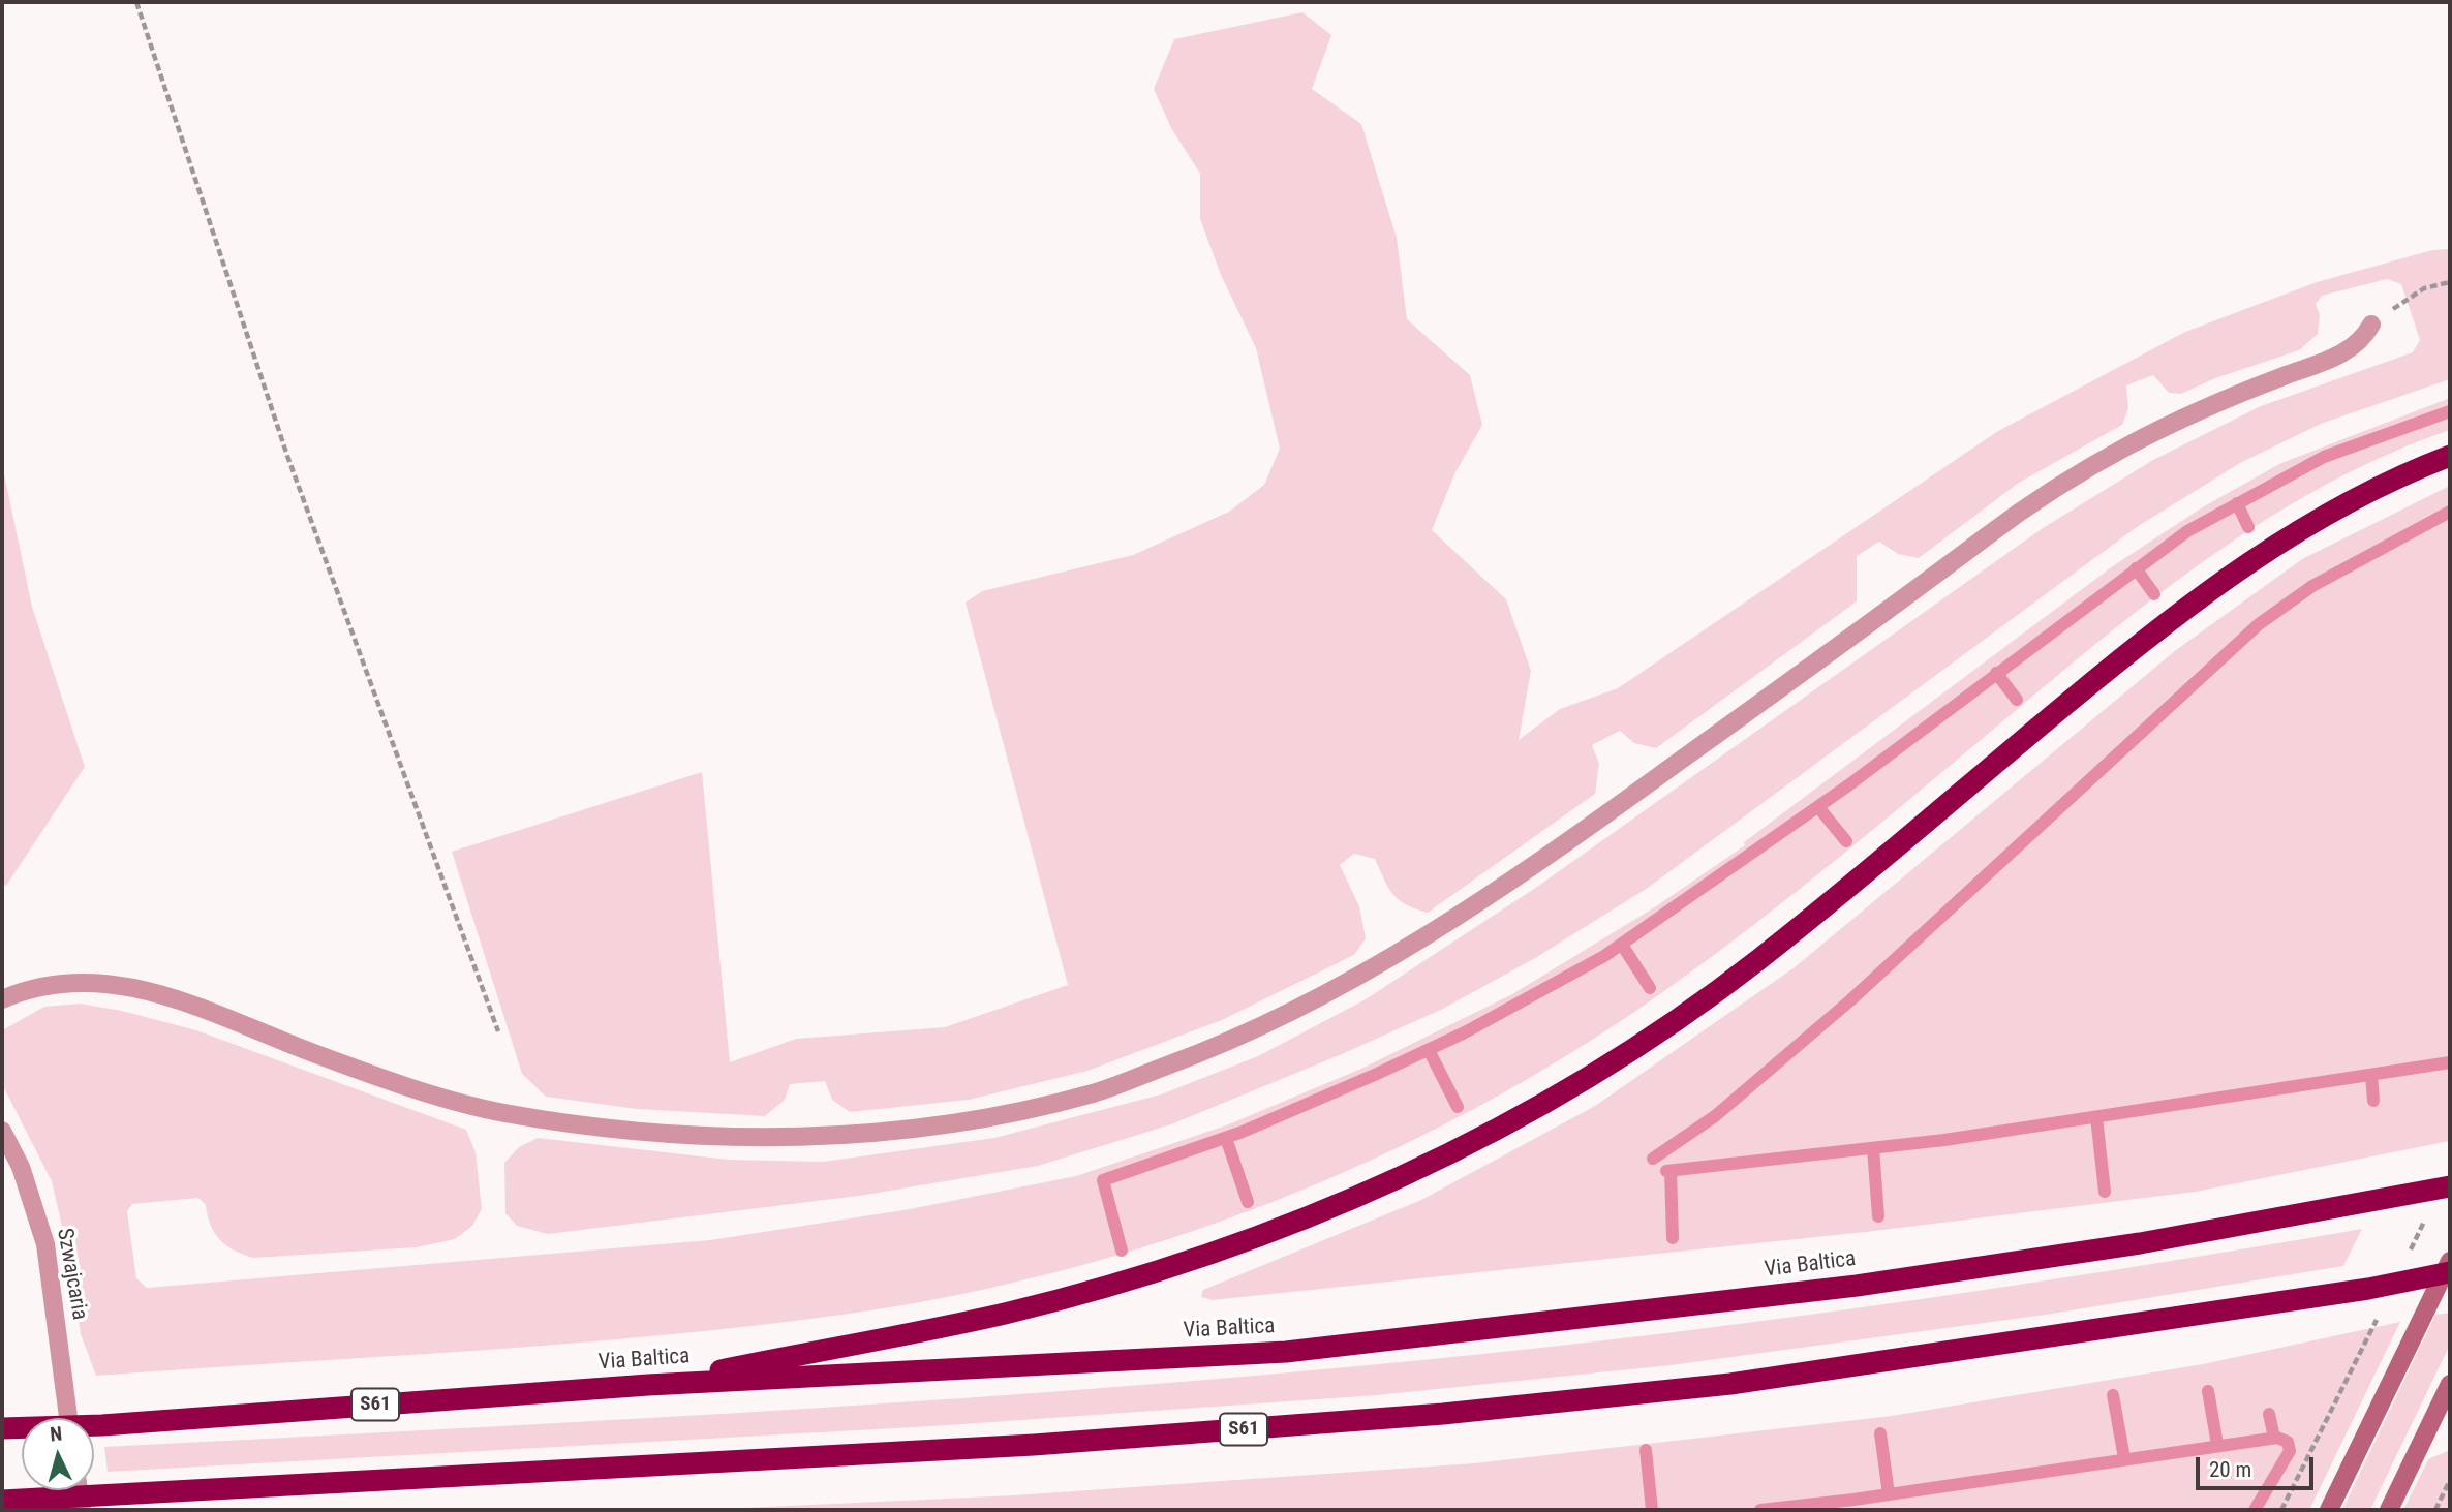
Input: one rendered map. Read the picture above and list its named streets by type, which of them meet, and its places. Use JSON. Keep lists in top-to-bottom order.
{
  "streets": {
    "highway": ["Via Baltica", "S61"],
    "street": ["Szwajcaria"]
  },
  "scale_bar": "20 m",
  "north": "top"
}
